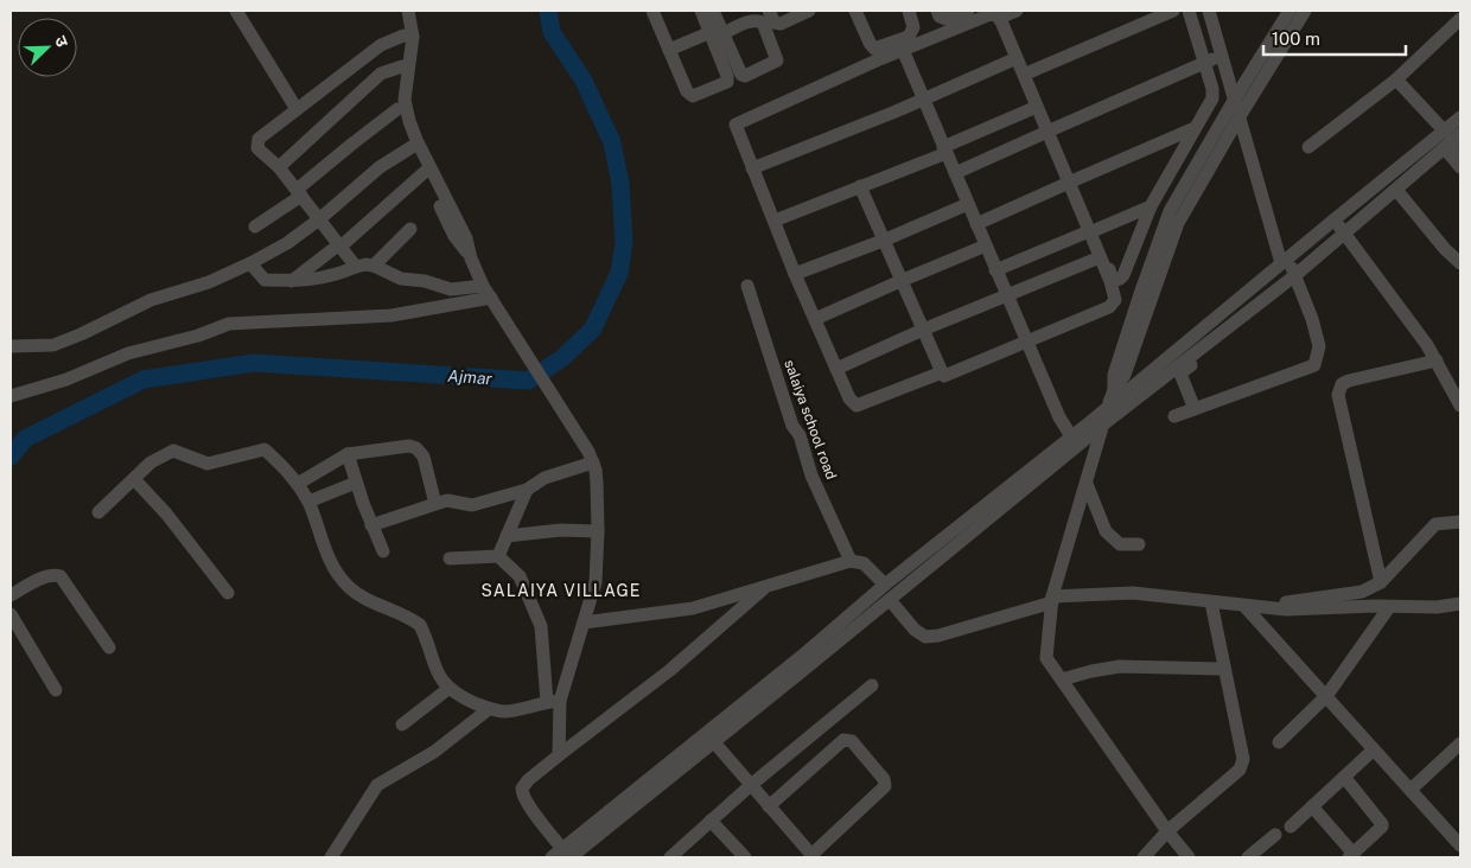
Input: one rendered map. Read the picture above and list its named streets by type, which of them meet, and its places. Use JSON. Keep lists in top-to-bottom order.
{
  "streets": {
    "street": ["salaiya school road"]
  },
  "districts": ["SALAIYA VILLAGE"],
  "water": ["Ajmar"],
  "scale_bar": "100 m",
  "north": "top right"
}
